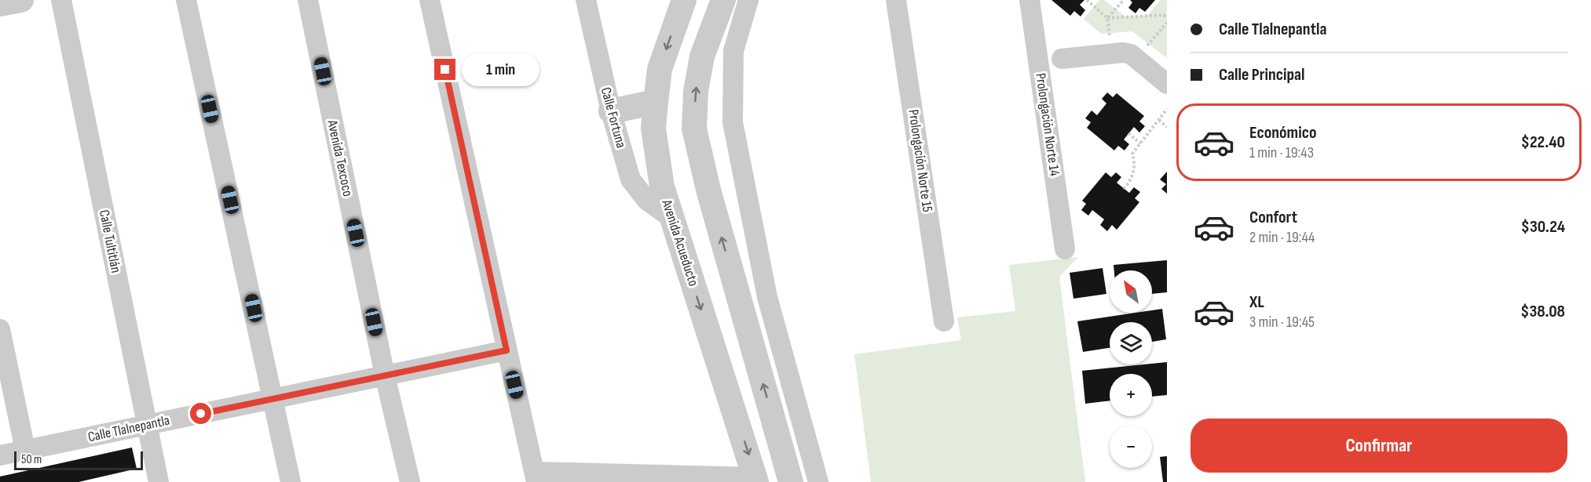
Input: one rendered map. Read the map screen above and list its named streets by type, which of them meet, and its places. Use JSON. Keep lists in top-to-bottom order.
{
  "streets": {
    "street": [
      "Calle Fortuna",
      "Prolongación Norte 14",
      "Avenida Texcoco",
      "Prolongación Norte 15",
      "Calle Tultitlán",
      "Avenida Acueducto",
      "Calle Tlalnepantla"
    ]
  },
  "crossings": [
    ["Calle Fortuna", "Avenida Acueducto"],
    ["Avenida Texcoco", "Calle Tlalnepantla"],
    ["Calle Tultitlán", "Calle Tlalnepantla"]
  ],
  "scale_bar": "50 m",
  "north": "top left",
  "page": {
    "banner": ["Calle Tlalnepantla", "Calle Principal"],
    "bubble": "1 min",
    "list": [
      {
        "name": "Económico",
        "note": "1 min · 19:43",
        "value": "$22.40"
      },
      {
        "name": "Confort",
        "note": "2 min · 19:44",
        "value": "$30.24"
      },
      {
        "name": "XL",
        "note": "3 min · 19:45",
        "value": "$38.08"
      }
    ],
    "map_buttons": ["+", "−"],
    "buttons": "Confirmar",
    "scale": "50 m"
  }
}
